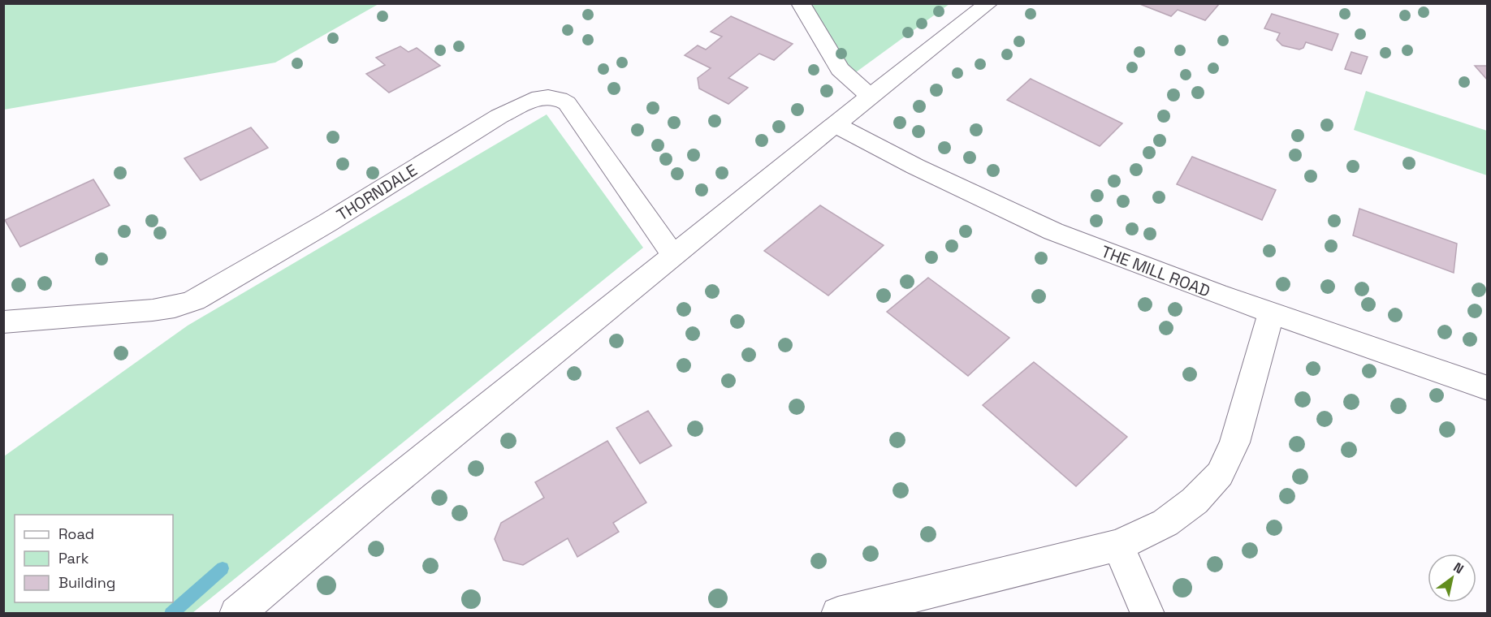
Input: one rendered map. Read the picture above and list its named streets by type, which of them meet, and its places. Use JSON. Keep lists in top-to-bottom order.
{
  "streets": {
    "street": ["THORNDALE", "THE MILL ROAD"]
  },
  "legend": ["Road", "Park", "Building"],
  "north": "top right"
}
